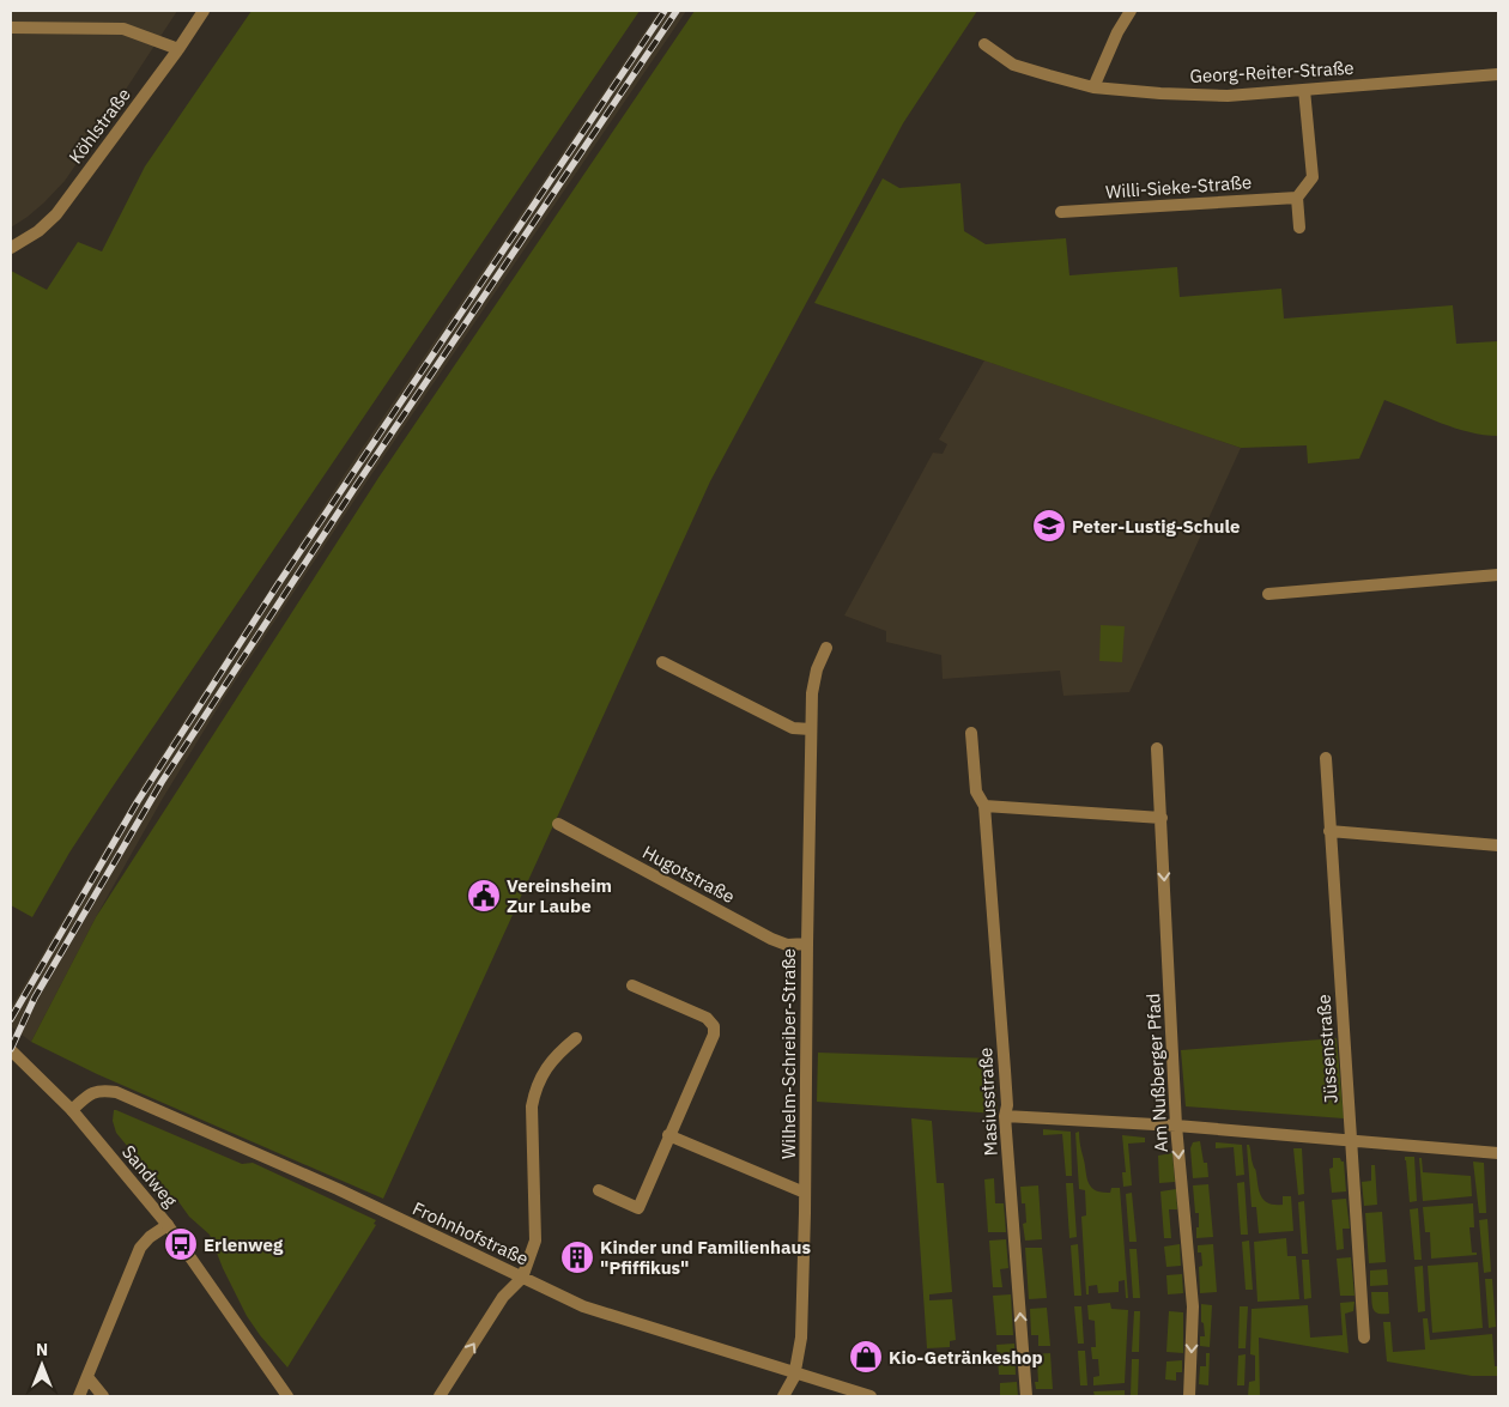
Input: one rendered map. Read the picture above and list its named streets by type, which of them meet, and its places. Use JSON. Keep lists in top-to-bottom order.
{
  "streets": {
    "street": [
      "Georg-Reiter-Straße",
      "Köhlstraße",
      "Willi-Sieke-Straße",
      "Hugotstraße",
      "Jüssenstraße",
      "Wilhelm-Schreiber-Straße",
      "Am Nußberger Pfad",
      "Masiusstraße",
      "Sandweg",
      "Frohnhofstraße"
    ]
  },
  "crossings": [
    ["Hugotstraße", "Wilhelm-Schreiber-Straße"],
    ["Wilhelm-Schreiber-Straße", "Frohnhofstraße"],
    ["Sandweg", "Frohnhofstraße"]
  ],
  "one_way": ["Am Nußberger Pfad", "Masiusstraße"],
  "places": {
    "school or university": ["Peter-Lustig-Schule"],
    "public building": ["Vereinsheim Zur Laube"],
    "bus stop": ["Erlenweg"],
    "building": ["Kinder und Familienhaus \"Pfiffikus\""],
    "shop": ["Kio-Getränkeshop"]
  },
  "north": "top"
}
